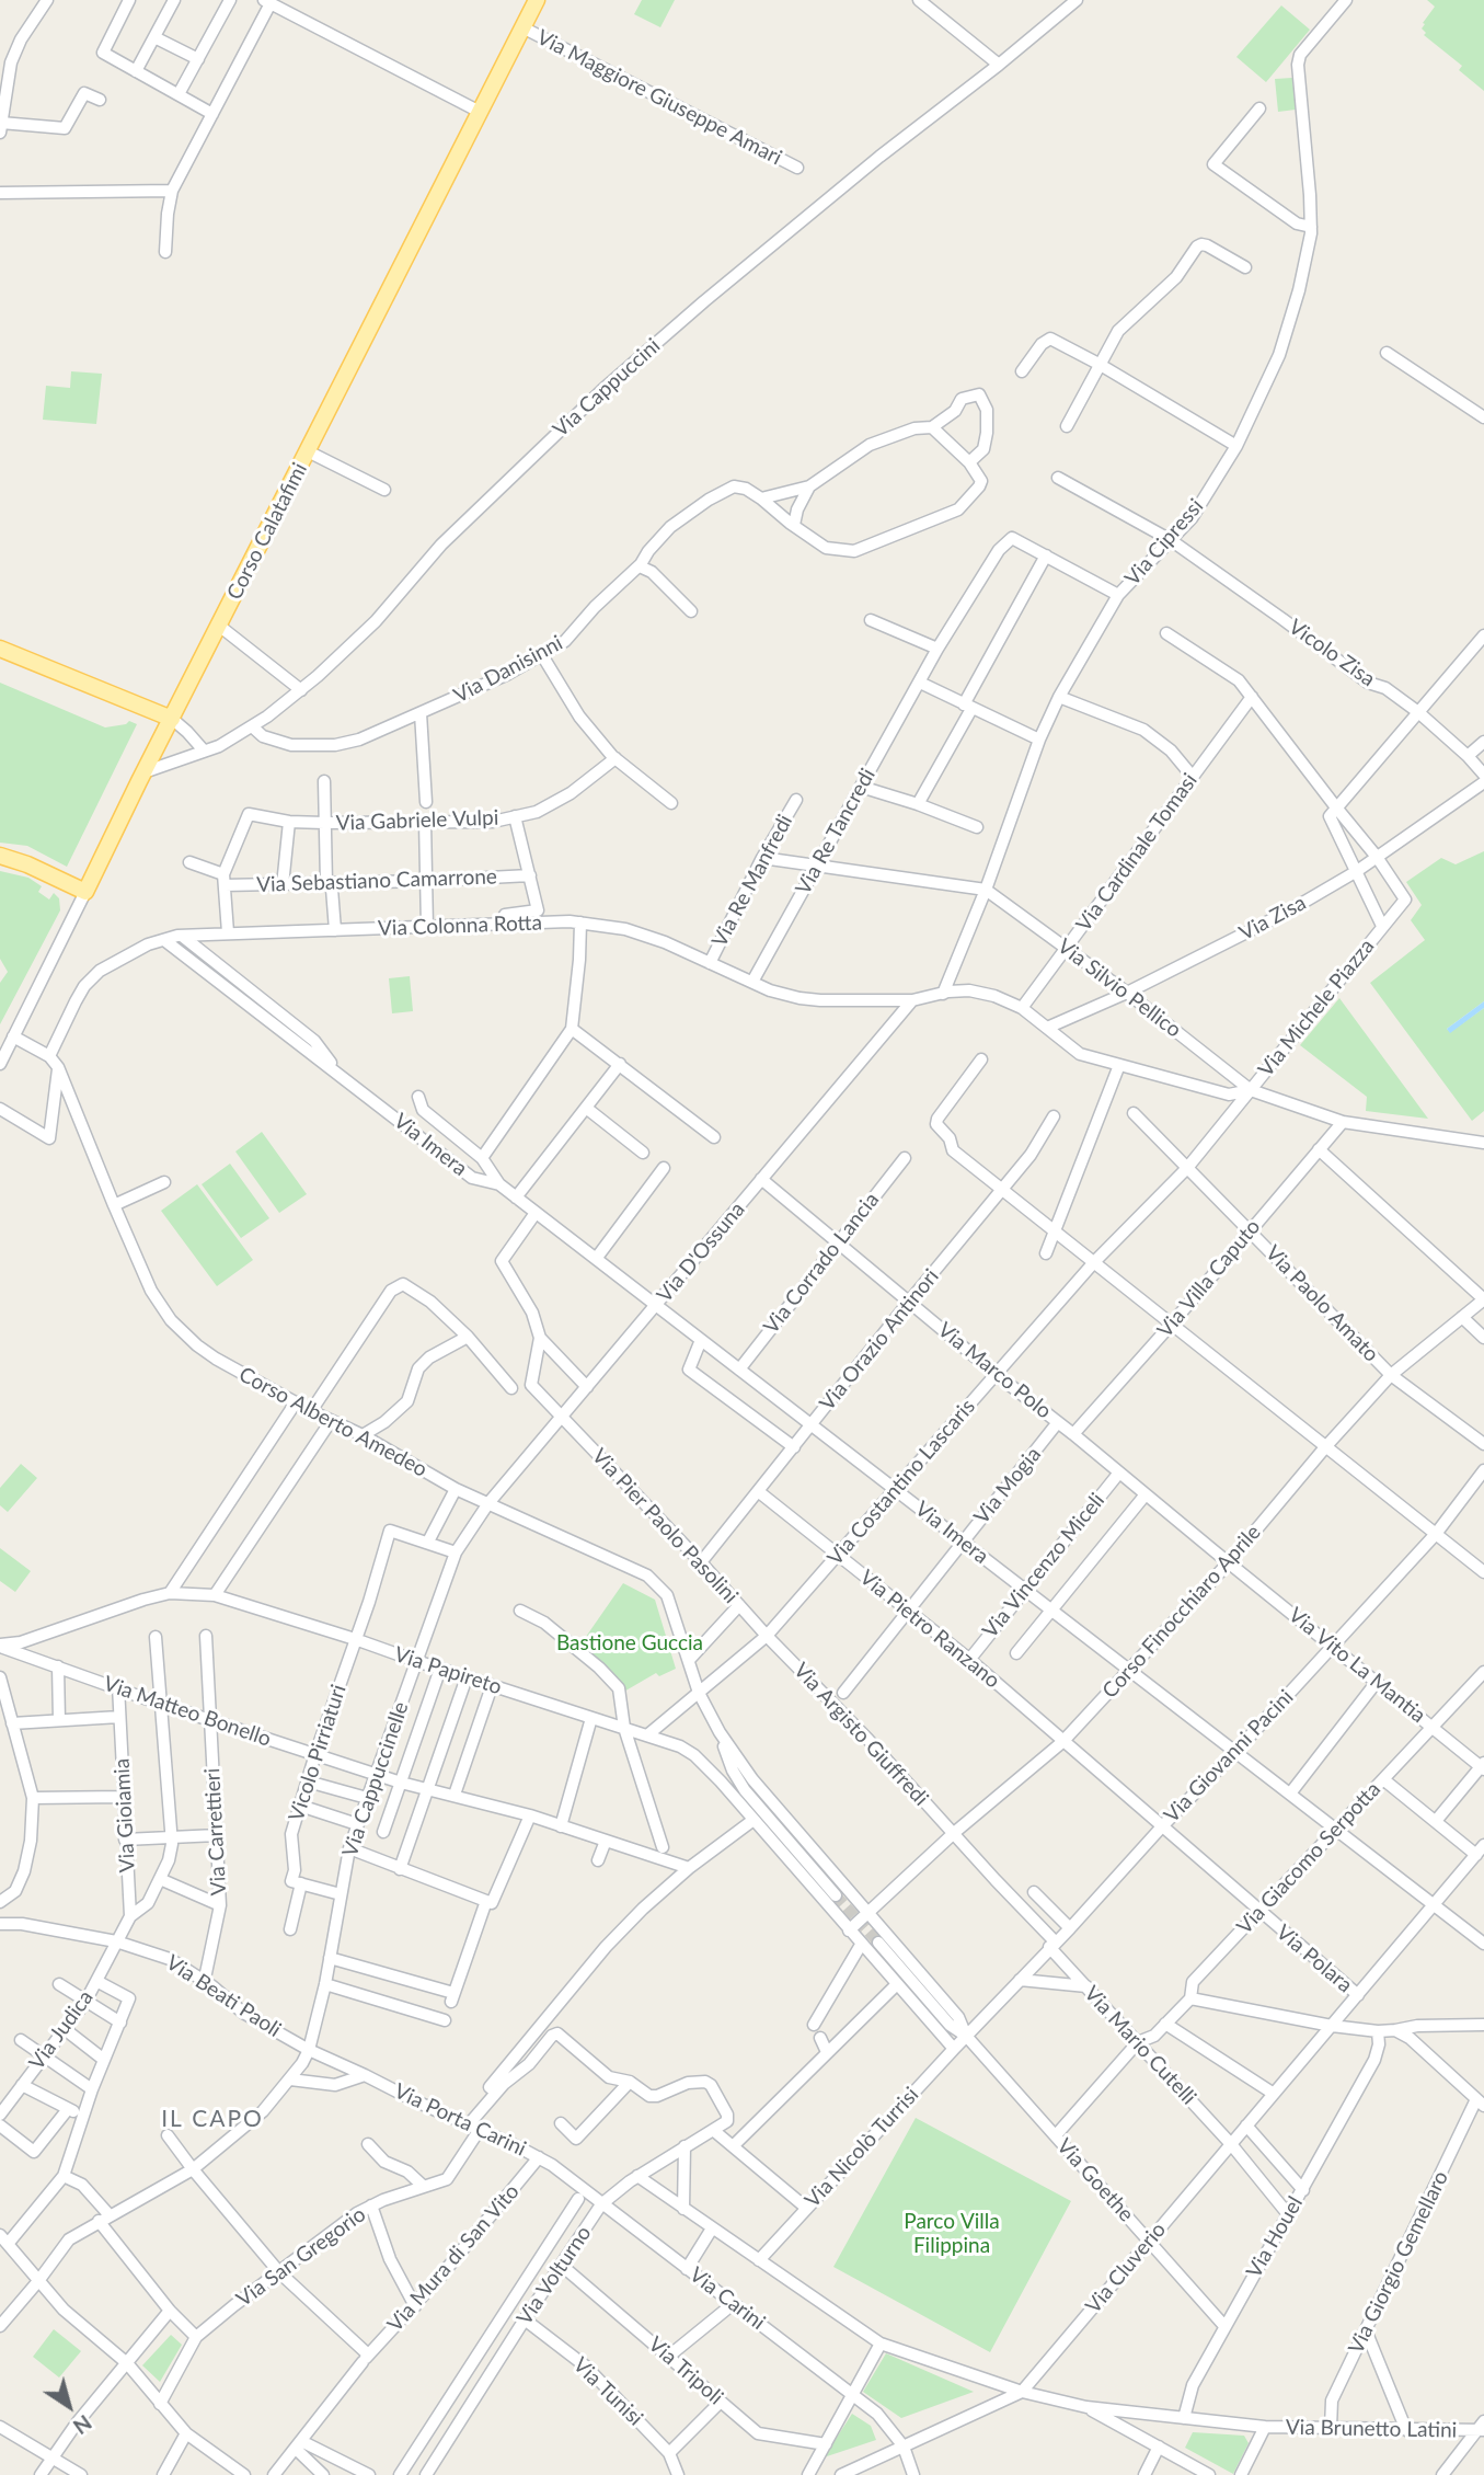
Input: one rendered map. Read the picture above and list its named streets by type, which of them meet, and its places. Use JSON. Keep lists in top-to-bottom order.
{
  "streets": {
    "main road": ["Corso Calatafimi"],
    "street": [
      "Via Maggiore Giuseppe Amari",
      "Via Cappuccini",
      "Via Cipressi",
      "Vicolo Zisa",
      "Via Danisinni",
      "Via Gabriele Vulpi",
      "Via Re Tancredi",
      "Via Cardinale Tomasi",
      "Via Sebastiano Camarrone",
      "Via Re Manfredi",
      "Via Zisa",
      "Via Colonna Rotta",
      "Via Silvio Pellico",
      "Via Michele Piazza",
      "Via Imera",
      "Via D'Ossuna",
      "Via Corrado Lancia",
      "Via Villa Caputo",
      "Via Paolo Amato",
      "Via Orazio Antinori",
      "Via Marco Polo",
      "Corso Alberto Amedeo",
      "Via Costantino Lascaris",
      "Via Mogia",
      "Via Pier Paolo Pasolini",
      "Via Vincenzo Miceli",
      "Corso Finocchiaro Aprile",
      "Via Pietro Ranzano",
      "Via Vito La Mantia",
      "Via Papireto",
      "Via Matteo Bonello",
      "Via Argisto Giuffredi",
      "Vicolo Pirriaturi",
      "Via Giovanni Pacini",
      "Via Cappuccinelle",
      "Via Gioiamia",
      "Via Carrettieri",
      "Via Giacomo Serpotta",
      "Via Polara",
      "Via Beati Paoli",
      "Via Judica",
      "Via Mario Cutelli",
      "Via Porta Carini",
      "Via Nicolò Turrisi",
      "Via Goethe",
      "Via Houel",
      "Via San Gregorio",
      "Via Mura di San Vito",
      "Via Giorgio Gemellaro",
      "Via Cluverio",
      "Via Volturno",
      "Via Carini",
      "Via Tripoli",
      "Via Tunisi",
      "Via Brunetto Latini"
    ]
  },
  "crossings": [
    ["Via Maggiore Giuseppe Amari", "Corso Calatafimi"],
    ["Via Cappuccini", "Corso Calatafimi"],
    ["Via Cappuccini", "Via Danisinni"],
    ["Corso Calatafimi", "Corso Alberto Amedeo"],
    ["Via Cipressi", "Vicolo Zisa"],
    ["Via Cipressi", "Via Colonna Rotta"],
    ["Via Cipressi", "Via Silvio Pellico"],
    ["Via Gabriele Vulpi", "Via Sebastiano Camarrone"],
    ["Via Re Tancredi", "Via Colonna Rotta"],
    ["Via Cardinale Tomasi", "Via Colonna Rotta"],
    ["Via Cardinale Tomasi", "Via Silvio Pellico"],
    ["Via Re Manfredi", "Via Colonna Rotta"],
    ["Via Zisa", "Via Colonna Rotta"],
    ["Via Zisa", "Via Silvio Pellico"],
    ["Via Zisa", "Via Michele Piazza"],
    ["Via Colonna Rotta", "Via Silvio Pellico"],
    ["Via Colonna Rotta", "Via Michele Piazza"],
    ["Via Colonna Rotta", "Via Imera"],
    ["Via Colonna Rotta", "Via D'Ossuna"],
    ["Via Colonna Rotta", "Corso Alberto Amedeo"],
    ["Via Silvio Pellico", "Via Michele Piazza"],
    ["Via Michele Piazza", "Via Paolo Amato"],
    ["Via Michele Piazza", "Via Costantino Lascaris"],
    ["Via Imera", "Via D'Ossuna"],
    ["Via Imera", "Via Corrado Lancia"],
    ["Via Imera", "Via Orazio Antinori"],
    ["Via Imera", "Via Costantino Lascaris"],
    ["Via Imera", "Via Mogia"],
    ["Via Imera", "Via Vincenzo Miceli"],
    ["Via Imera", "Corso Finocchiaro Aprile"],
    ["Via Imera", "Via Giovanni Pacini"],
    ["Via Imera", "Via Giacomo Serpotta"],
    ["Via Imera", "Via Cluverio"],
    ["Via D'Ossuna", "Via Marco Polo"],
    ["Via D'Ossuna", "Corso Alberto Amedeo"],
    ["Via D'Ossuna", "Via Pier Paolo Pasolini"],
    ["Via D'Ossuna", "Via Cappuccinelle"],
    ["Via Corrado Lancia", "Via Marco Polo"],
    ["Via Villa Caputo", "Via Paolo Amato"],
    ["Via Villa Caputo", "Via Marco Polo"],
    ["Via Paolo Amato", "Via Costantino Lascaris"],
    ["Via Paolo Amato", "Corso Finocchiaro Aprile"],
    ["Via Orazio Antinori", "Via Marco Polo"],
    ["Via Orazio Antinori", "Via Pier Paolo Pasolini"],
    ["Via Orazio Antinori", "Via Pietro Ranzano"],
    ["Via Marco Polo", "Via Costantino Lascaris"],
    ["Via Marco Polo", "Via Mogia"],
    ["Via Marco Polo", "Via Vincenzo Miceli"],
    ["Via Marco Polo", "Corso Finocchiaro Aprile"],
    ["Via Marco Polo", "Via Vito La Mantia"],
    ["Corso Alberto Amedeo", "Via Costantino Lascaris"],
    ["Corso Alberto Amedeo", "Corso Finocchiaro Aprile"],
    ["Corso Alberto Amedeo", "Via Giovanni Pacini"],
    ["Corso Alberto Amedeo", "Via Cappuccinelle"],
    ["Corso Alberto Amedeo", "Via Nicolò Turrisi"],
    ["Corso Alberto Amedeo", "Via Goethe"],
    ["Via Costantino Lascaris", "Via Pier Paolo Pasolini"],
    ["Via Costantino Lascaris", "Via Pietro Ranzano"],
    ["Via Costantino Lascaris", "Via Papireto"],
    ["Via Costantino Lascaris", "Via Argisto Giuffredi"],
    ["Via Mogia", "Via Pietro Ranzano"],
    ["Via Pier Paolo Pasolini", "Via Argisto Giuffredi"],
    ["Via Vincenzo Miceli", "Via Pietro Ranzano"],
    ["Corso Finocchiaro Aprile", "Via Pietro Ranzano"],
    ["Corso Finocchiaro Aprile", "Via Vito La Mantia"],
    ["Corso Finocchiaro Aprile", "Via Argisto Giuffredi"],
    ["Corso Finocchiaro Aprile", "Via Polara"],
    ["Via Pietro Ranzano", "Via Polara"],
    ["Via Vito La Mantia", "Via Giovanni Pacini"],
    ["Via Vito La Mantia", "Via Giacomo Serpotta"],
    ["Via Papireto", "Via Matteo Bonello"],
    ["Via Papireto", "Vicolo Pirriaturi"],
    ["Via Papireto", "Via Cappuccinelle"],
    ["Via Matteo Bonello", "Vicolo Pirriaturi"],
    ["Via Matteo Bonello", "Via Cappuccinelle"],
    ["Via Matteo Bonello", "Via Gioiamia"],
    ["Via Matteo Bonello", "Via Carrettieri"],
    ["Via Argisto Giuffredi", "Via Giovanni Pacini"],
    ["Via Argisto Giuffredi", "Via Mario Cutelli"],
    ["Via Giovanni Pacini", "Via Polara"],
    ["Via Giovanni Pacini", "Via Mario Cutelli"],
    ["Via Giovanni Pacini", "Via Nicolò Turrisi"],
    ["Via Giovanni Pacini", "Via Goethe"],
    ["Via Cappuccinelle", "Via Beati Paoli"],
    ["Via Cappuccinelle", "Via Porta Carini"],
    ["Via Carrettieri", "Via Beati Paoli"],
    ["Via Giacomo Serpotta", "Via Polara"],
    ["Via Giacomo Serpotta", "Via Mario Cutelli"],
    ["Via Giacomo Serpotta", "Via Goethe"],
    ["Via Polara", "Via Cluverio"],
    ["Via Beati Paoli", "Via Judica"],
    ["Via Beati Paoli", "Via Porta Carini"],
    ["Via Mario Cutelli", "Via Houel"],
    ["Via Mario Cutelli", "Via Cluverio"],
    ["Via Porta Carini", "Via San Gregorio"],
    ["Via Porta Carini", "Via Mura di San Vito"],
    ["Via Porta Carini", "Via Volturno"],
    ["Via Porta Carini", "Via Carini"],
    ["Via Nicolò Turrisi", "Via Goethe"],
    ["Via Goethe", "Via Houel"],
    ["Via Goethe", "Via Cluverio"],
    ["Via Houel", "Via Brunetto Latini"],
    ["Via Giorgio Gemellaro", "Via Brunetto Latini"],
    ["Via Volturno", "Via Carini"],
    ["Via Volturno", "Via Tripoli"],
    ["Via Volturno", "Via Tunisi"]
  ],
  "districts": ["IL CAPO"],
  "parks": ["Bastione Guccia", "Parco Villa Filippina"],
  "north": "bottom right"
}
